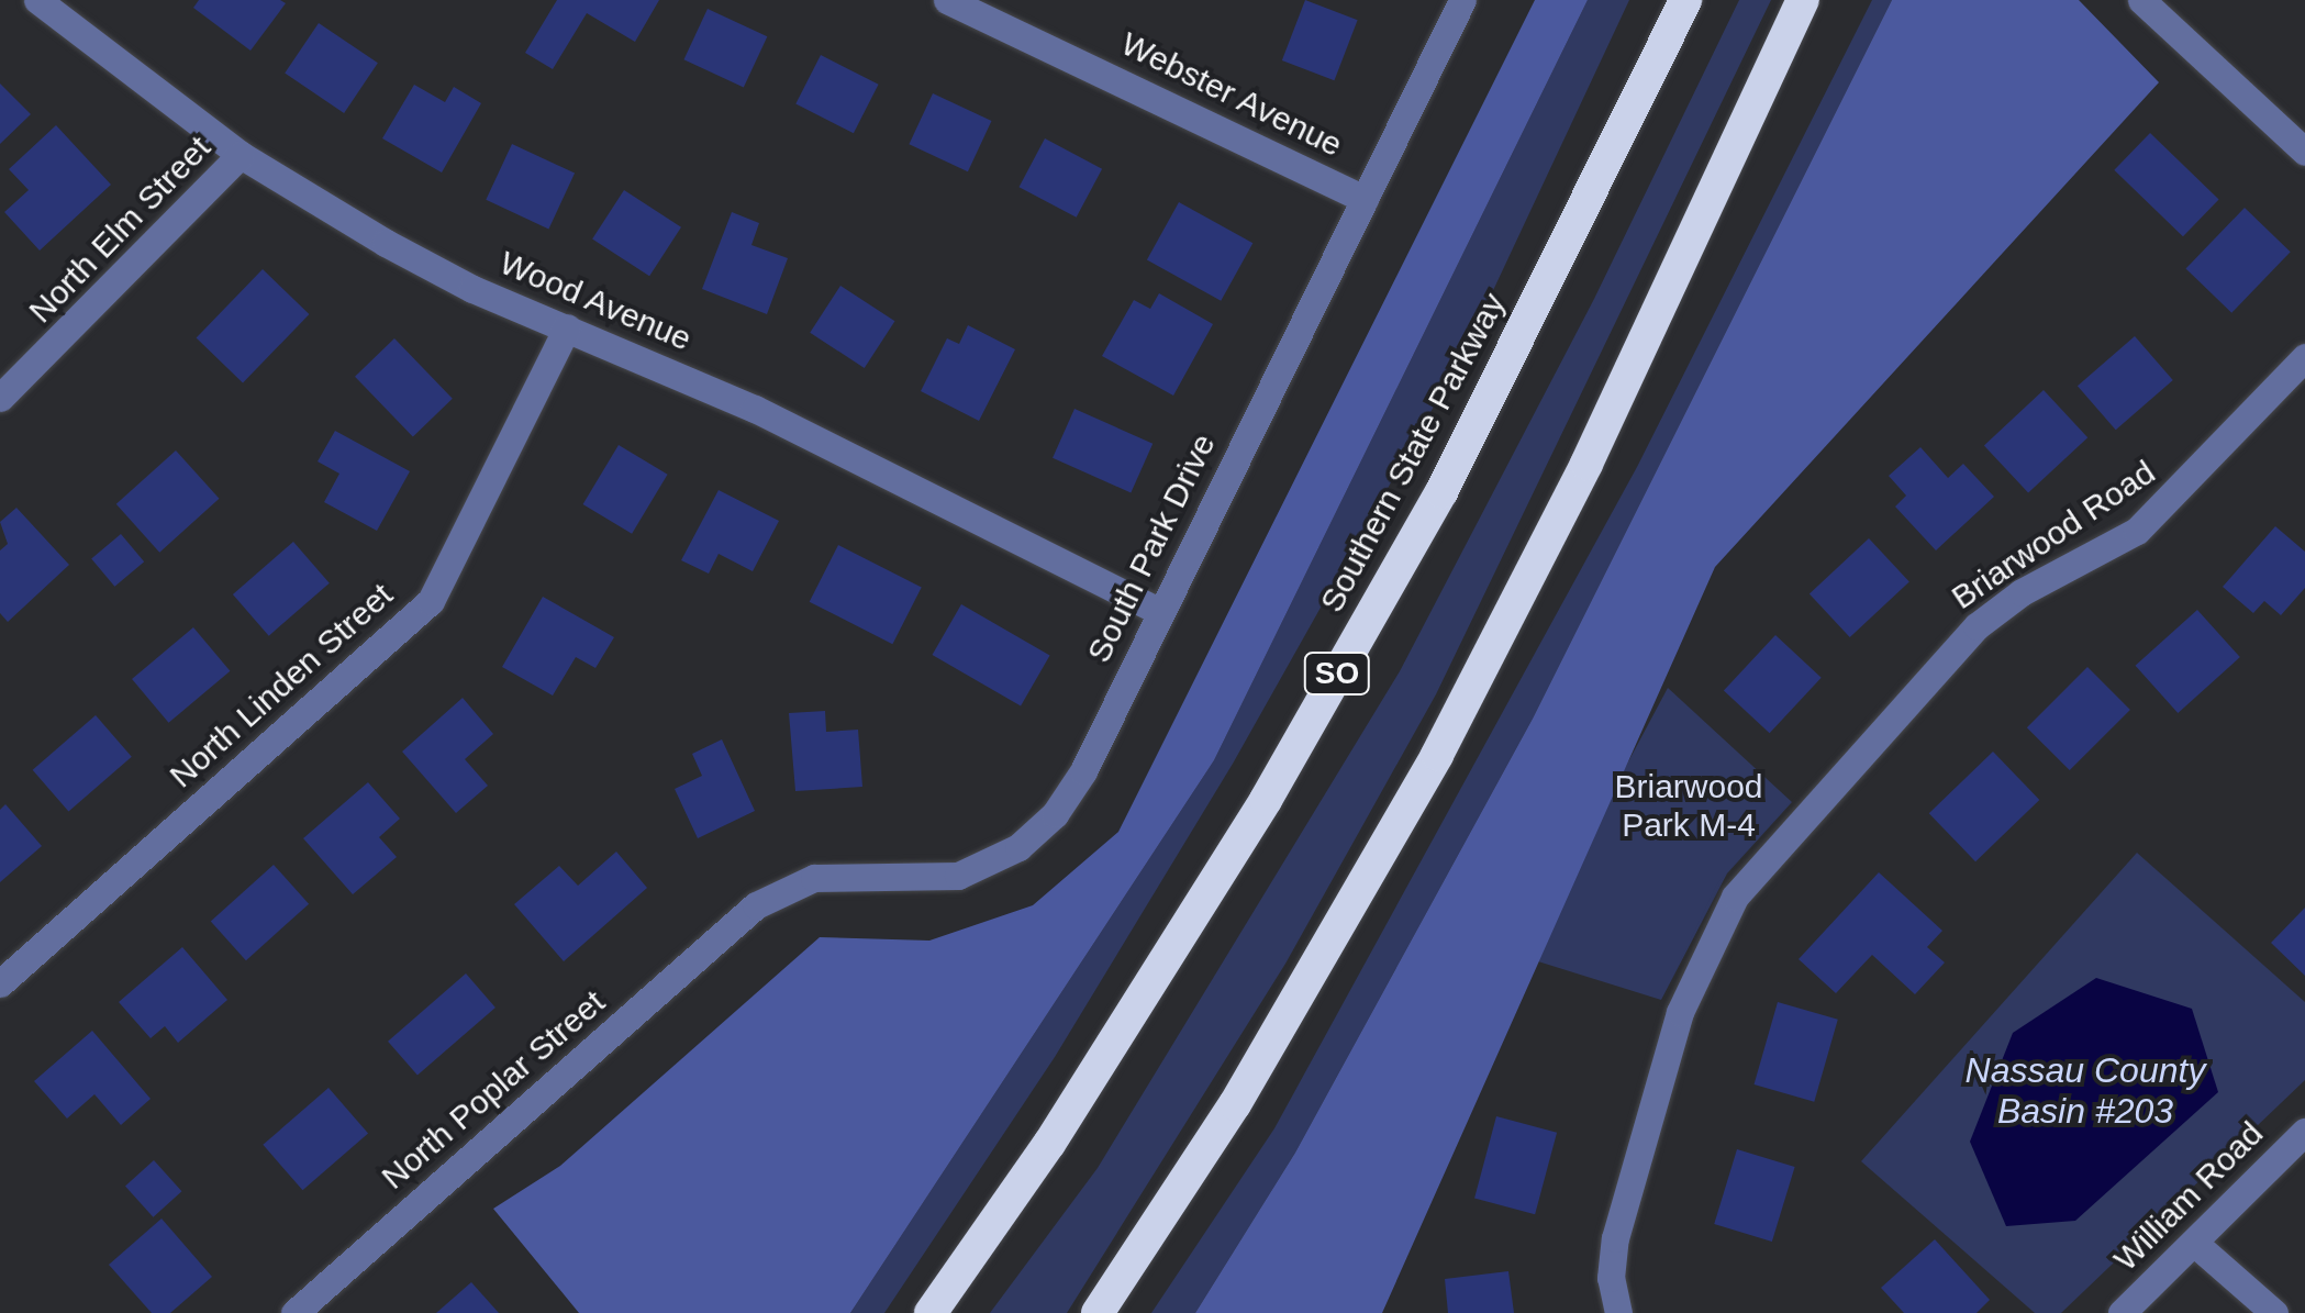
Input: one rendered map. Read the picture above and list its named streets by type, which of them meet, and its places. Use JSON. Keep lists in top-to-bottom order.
{
  "streets": {
    "highway": ["Southern State Parkway", "SO"],
    "street": [
      "Webster Avenue",
      "North Elm Street",
      "Wood Avenue",
      "Briarwood Road",
      "South Park Drive",
      "North Linden Street",
      "North Poplar Street",
      "William Road"
    ]
  },
  "crossings": [
    ["Webster Avenue", "South Park Drive"],
    ["North Elm Street", "Wood Avenue"],
    ["Wood Avenue", "South Park Drive"],
    ["Wood Avenue", "North Linden Street"],
    ["South Park Drive", "North Poplar Street"]
  ],
  "water": ["Nassau County Basin #203"],
  "parks": ["Briarwood Park M-4"]
}
